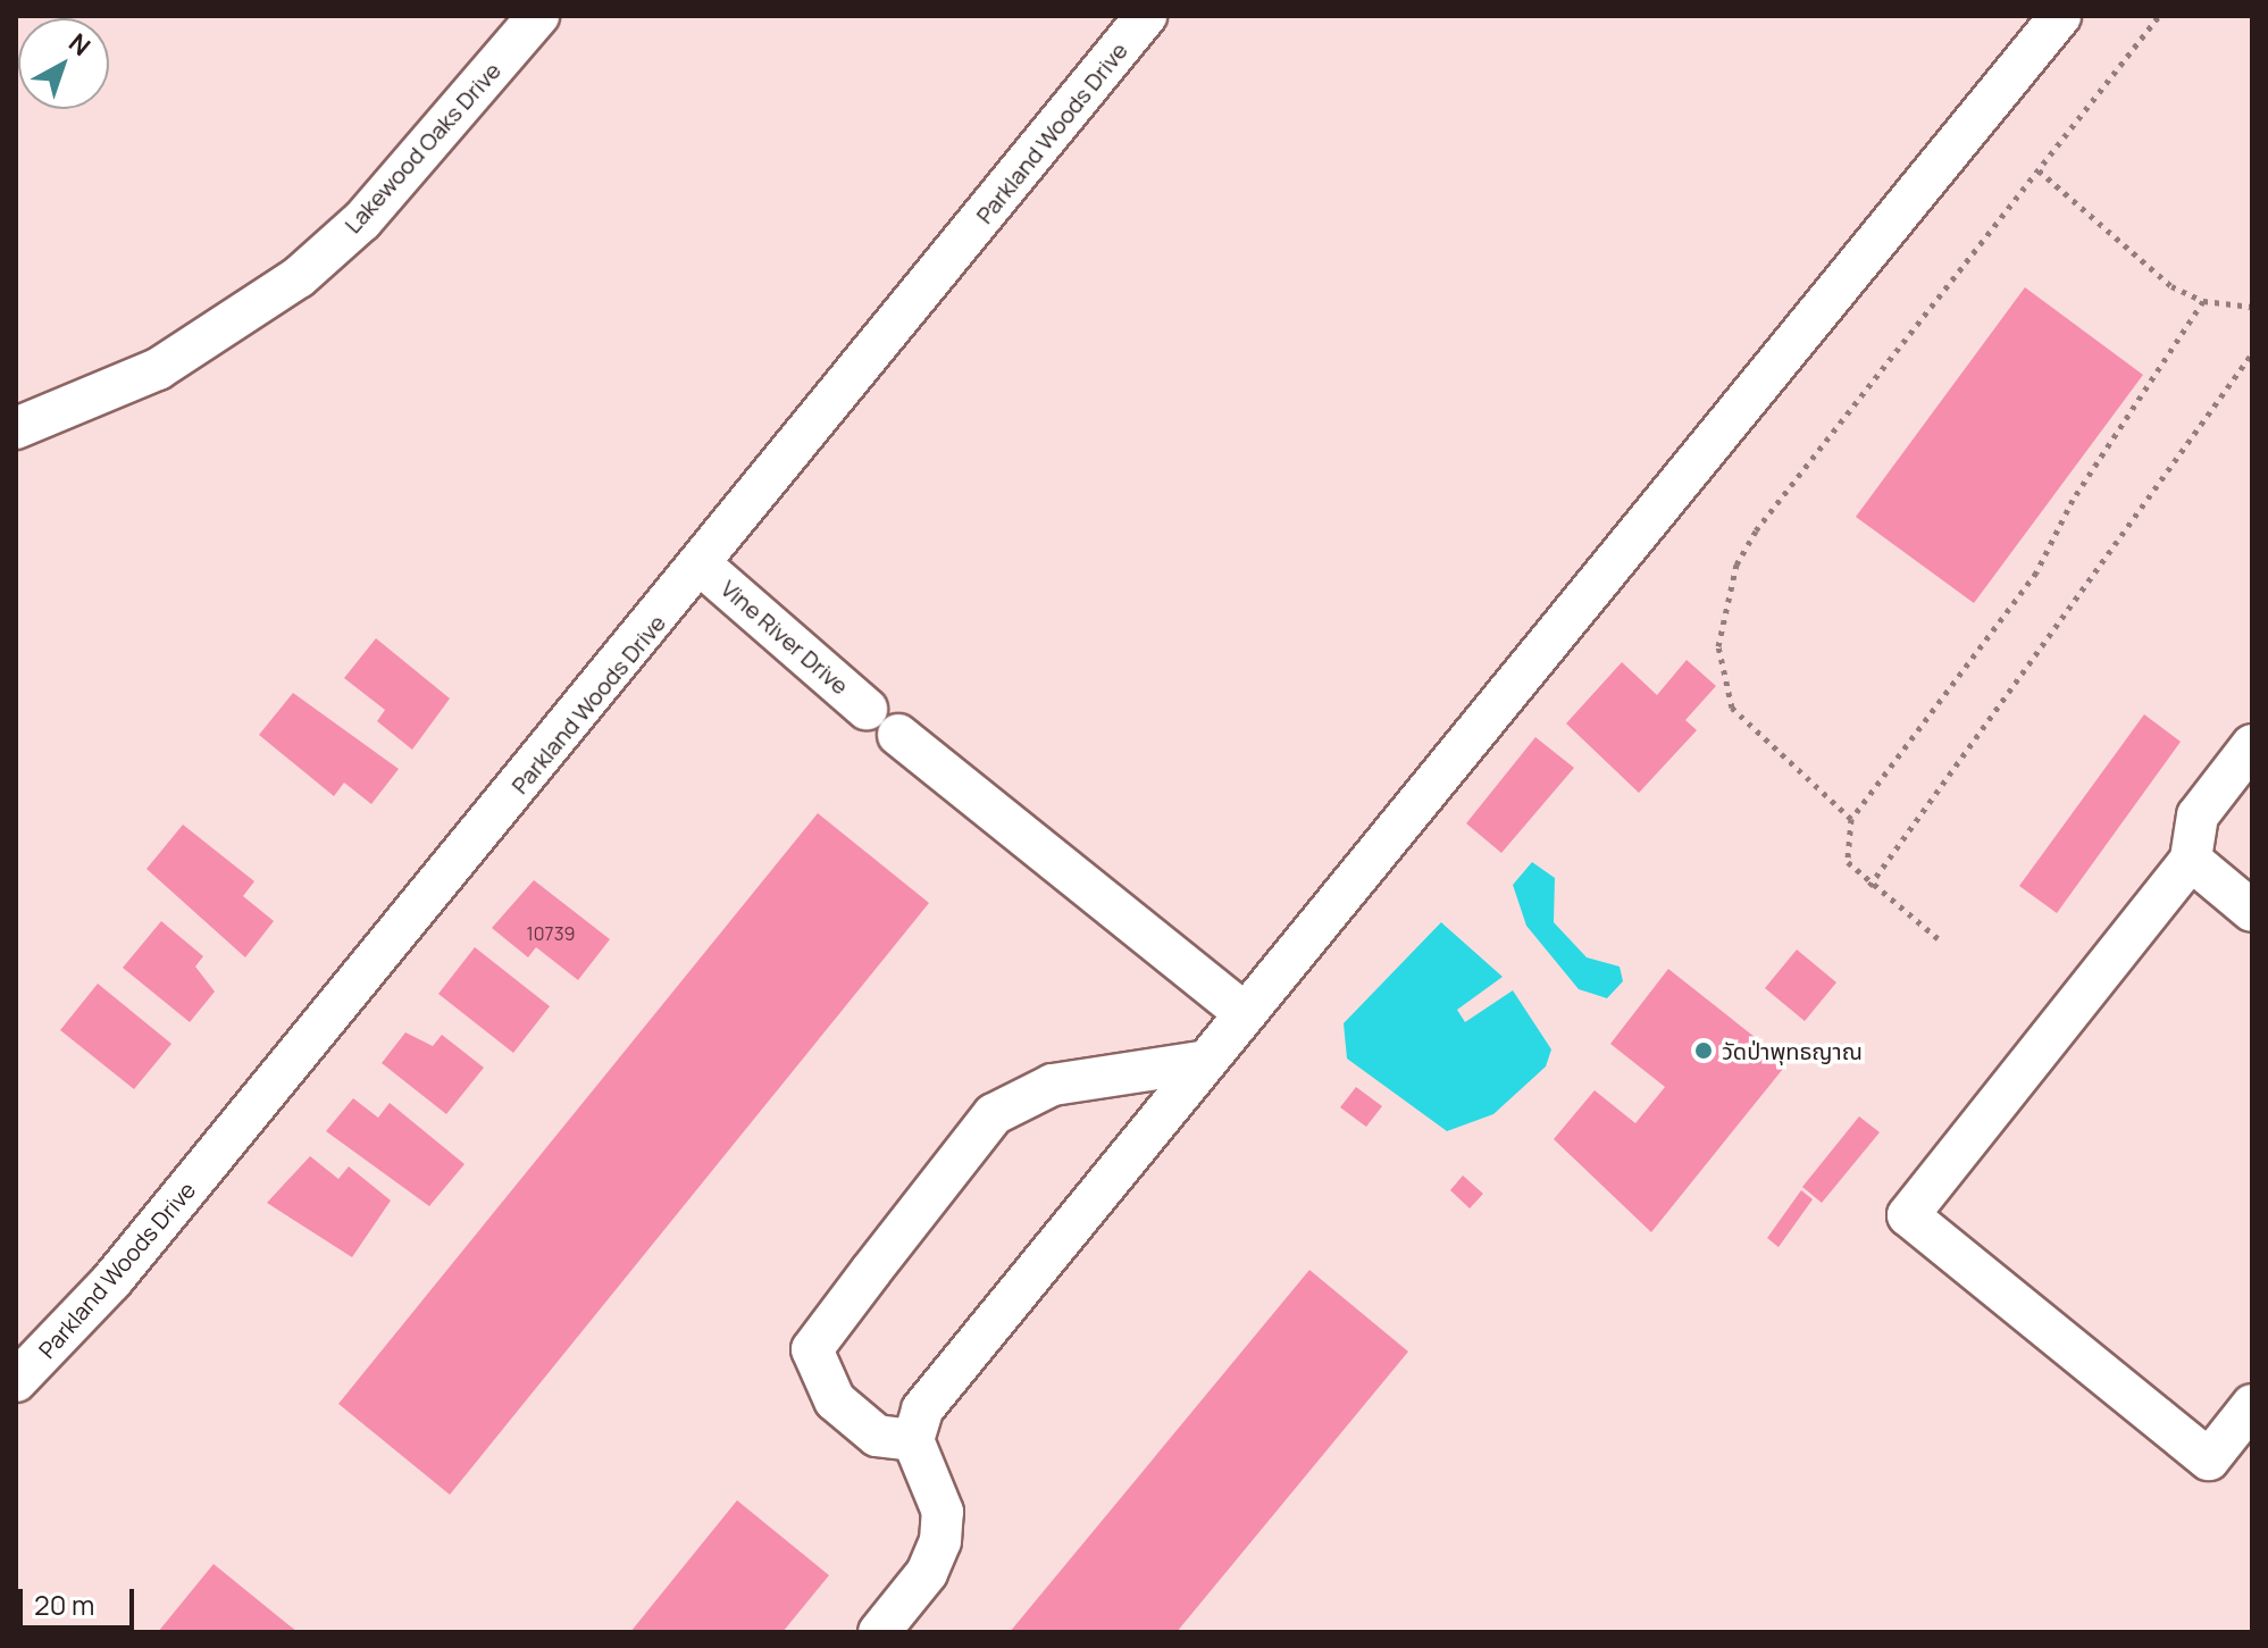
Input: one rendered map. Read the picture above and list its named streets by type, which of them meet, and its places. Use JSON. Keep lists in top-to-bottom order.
{
  "streets": {
    "street": ["Parkland Woods Drive", "Lakewood Oaks Drive", "Vine River Drive"]
  },
  "crossings": [
    ["Parkland Woods Drive", "Vine River Drive"]
  ],
  "places": ["วัดป่าพุทธญาณ"],
  "house_numbers": ["10739"],
  "scale_bar": "20 m",
  "north": "top right"
}
